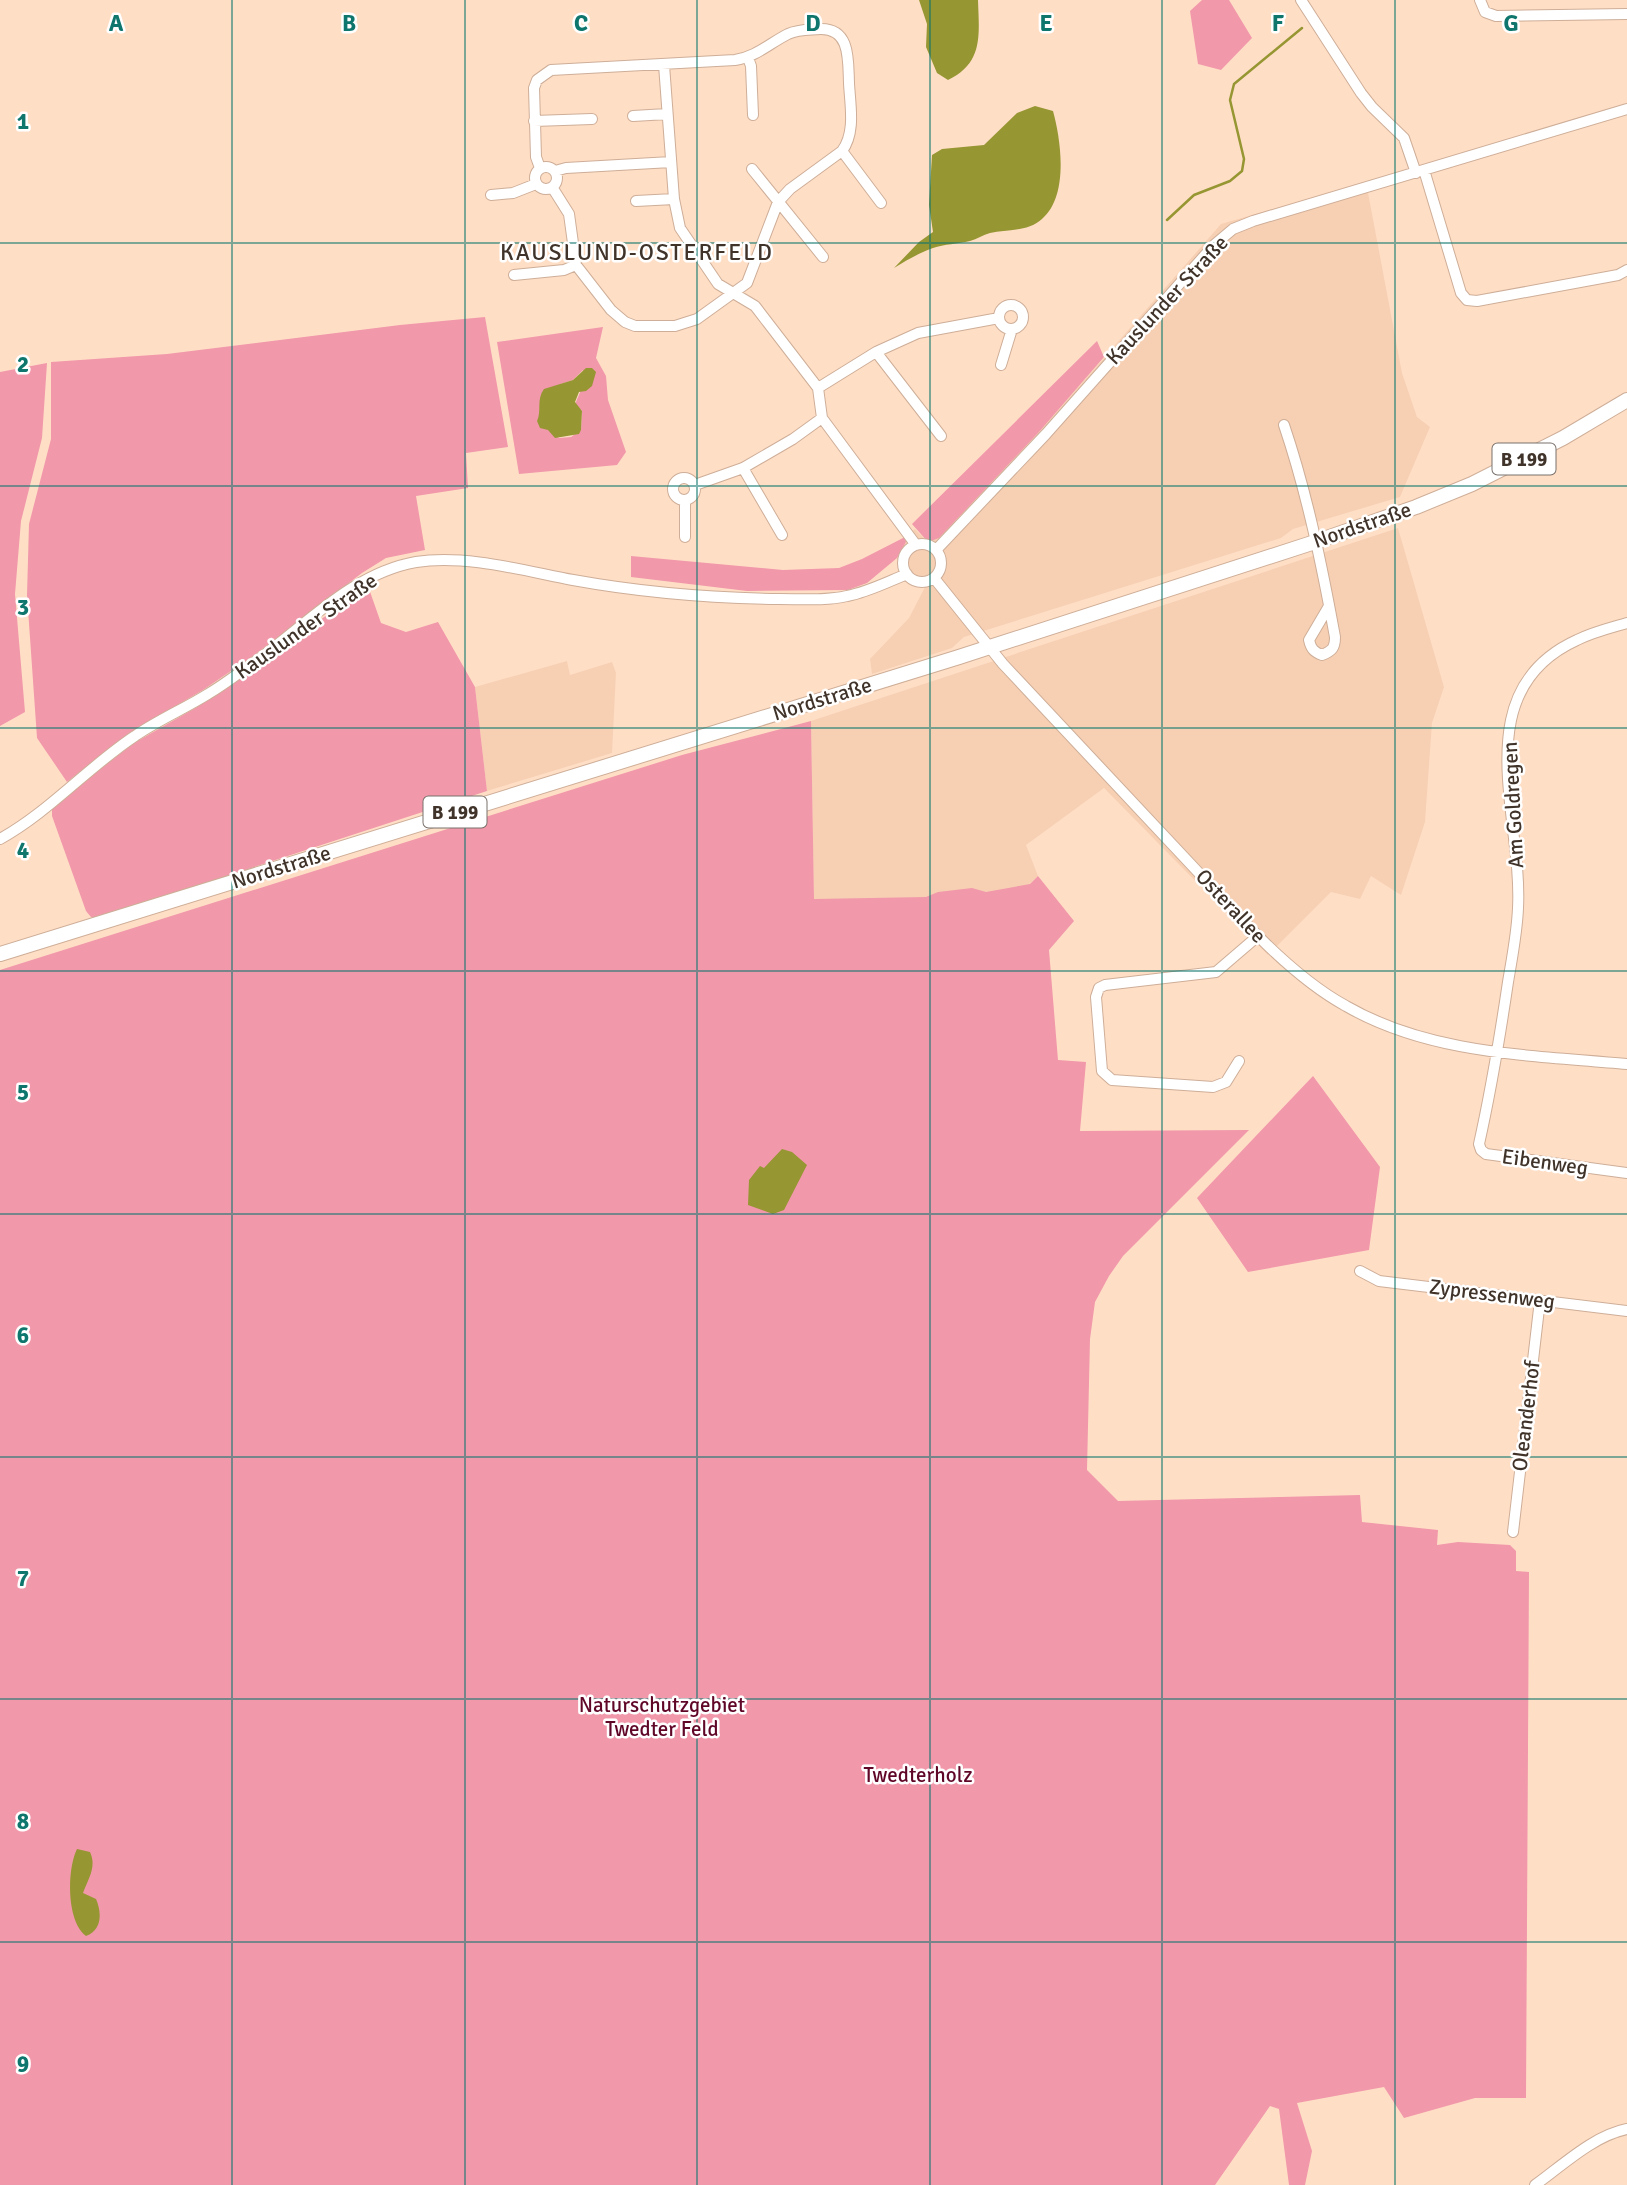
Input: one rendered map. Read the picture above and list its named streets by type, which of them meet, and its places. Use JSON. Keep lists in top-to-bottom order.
{
  "streets": {
    "main road": ["B 199", "Nordstraße"],
    "street": [
      "Kauslunder Straße",
      "Am Goldregen",
      "Osterallee",
      "Eibenweg",
      "Zypressenweg",
      "Oleanderhof"
    ]
  },
  "crossings": [
    ["Kauslunder Straße", "Osterallee"],
    ["Nordstraße", "Osterallee"],
    ["Am Goldregen", "Osterallee"],
    ["Am Goldregen", "Eibenweg"],
    ["Osterallee", "Eibenweg"],
    ["Zypressenweg", "Oleanderhof"]
  ],
  "districts": ["KAUSLUND-OSTERFELD"],
  "parks": ["Naturschutzgebiet Twedter Feld", "Twedterholz"],
  "grid": {
    "columns": [
      "A",
      "B",
      "C",
      "D",
      "E",
      "F",
      "G"
    ],
    "rows": [
      "1",
      "2",
      "3",
      "4",
      "5",
      "6",
      "7",
      "8",
      "9"
    ]
  }
}
